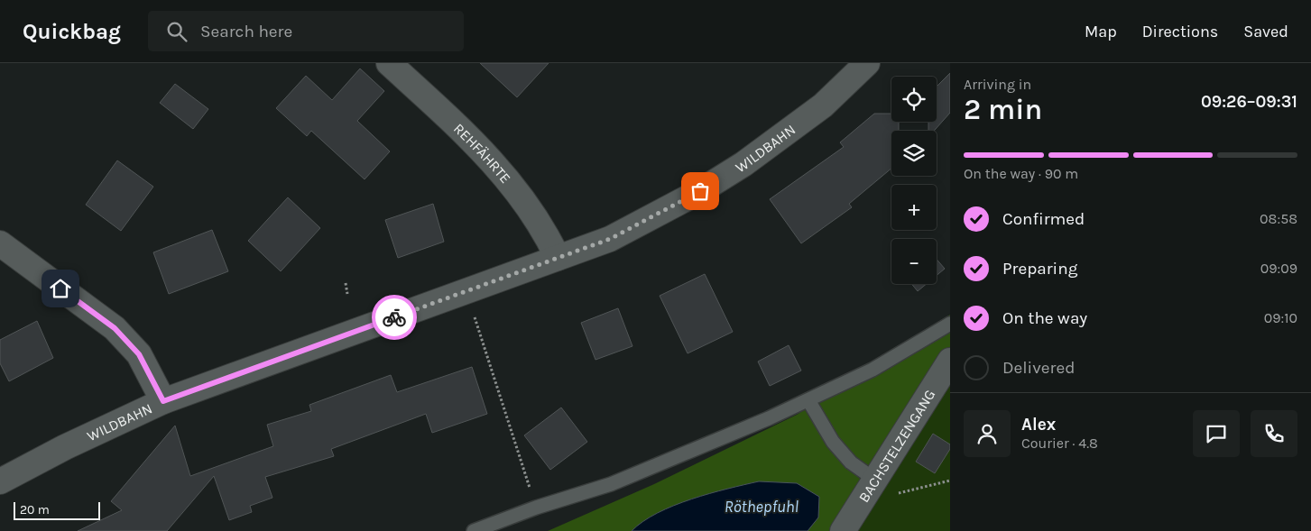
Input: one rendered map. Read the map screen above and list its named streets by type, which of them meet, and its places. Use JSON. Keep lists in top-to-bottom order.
{
  "streets": {
    "street": ["WILDBAHN", "REHFÄHRTE", "BACHSTELZENGANG"]
  },
  "crossings": [
    ["WILDBAHN", "REHFÄHRTE"]
  ],
  "water": ["Röthepfuhl"],
  "scale_bar": "20 m",
  "page": {
    "header": "Quickbag",
    "search": "Search here",
    "nav": ["Map", "Directions", "Saved"],
    "heading": ["2 min", "Arriving in", "09:26–09:31"],
    "panel": ["Alex", "Courier · 4.8"],
    "map_buttons": ["+", "−"],
    "bar": "On the way · 90 m",
    "list": [
      ["Confirmed", "08:58"],
      ["Preparing", "09:09"],
      ["On the way", "09:10"],
      "Delivered"
    ],
    "scale": "20 m"
  }
}
